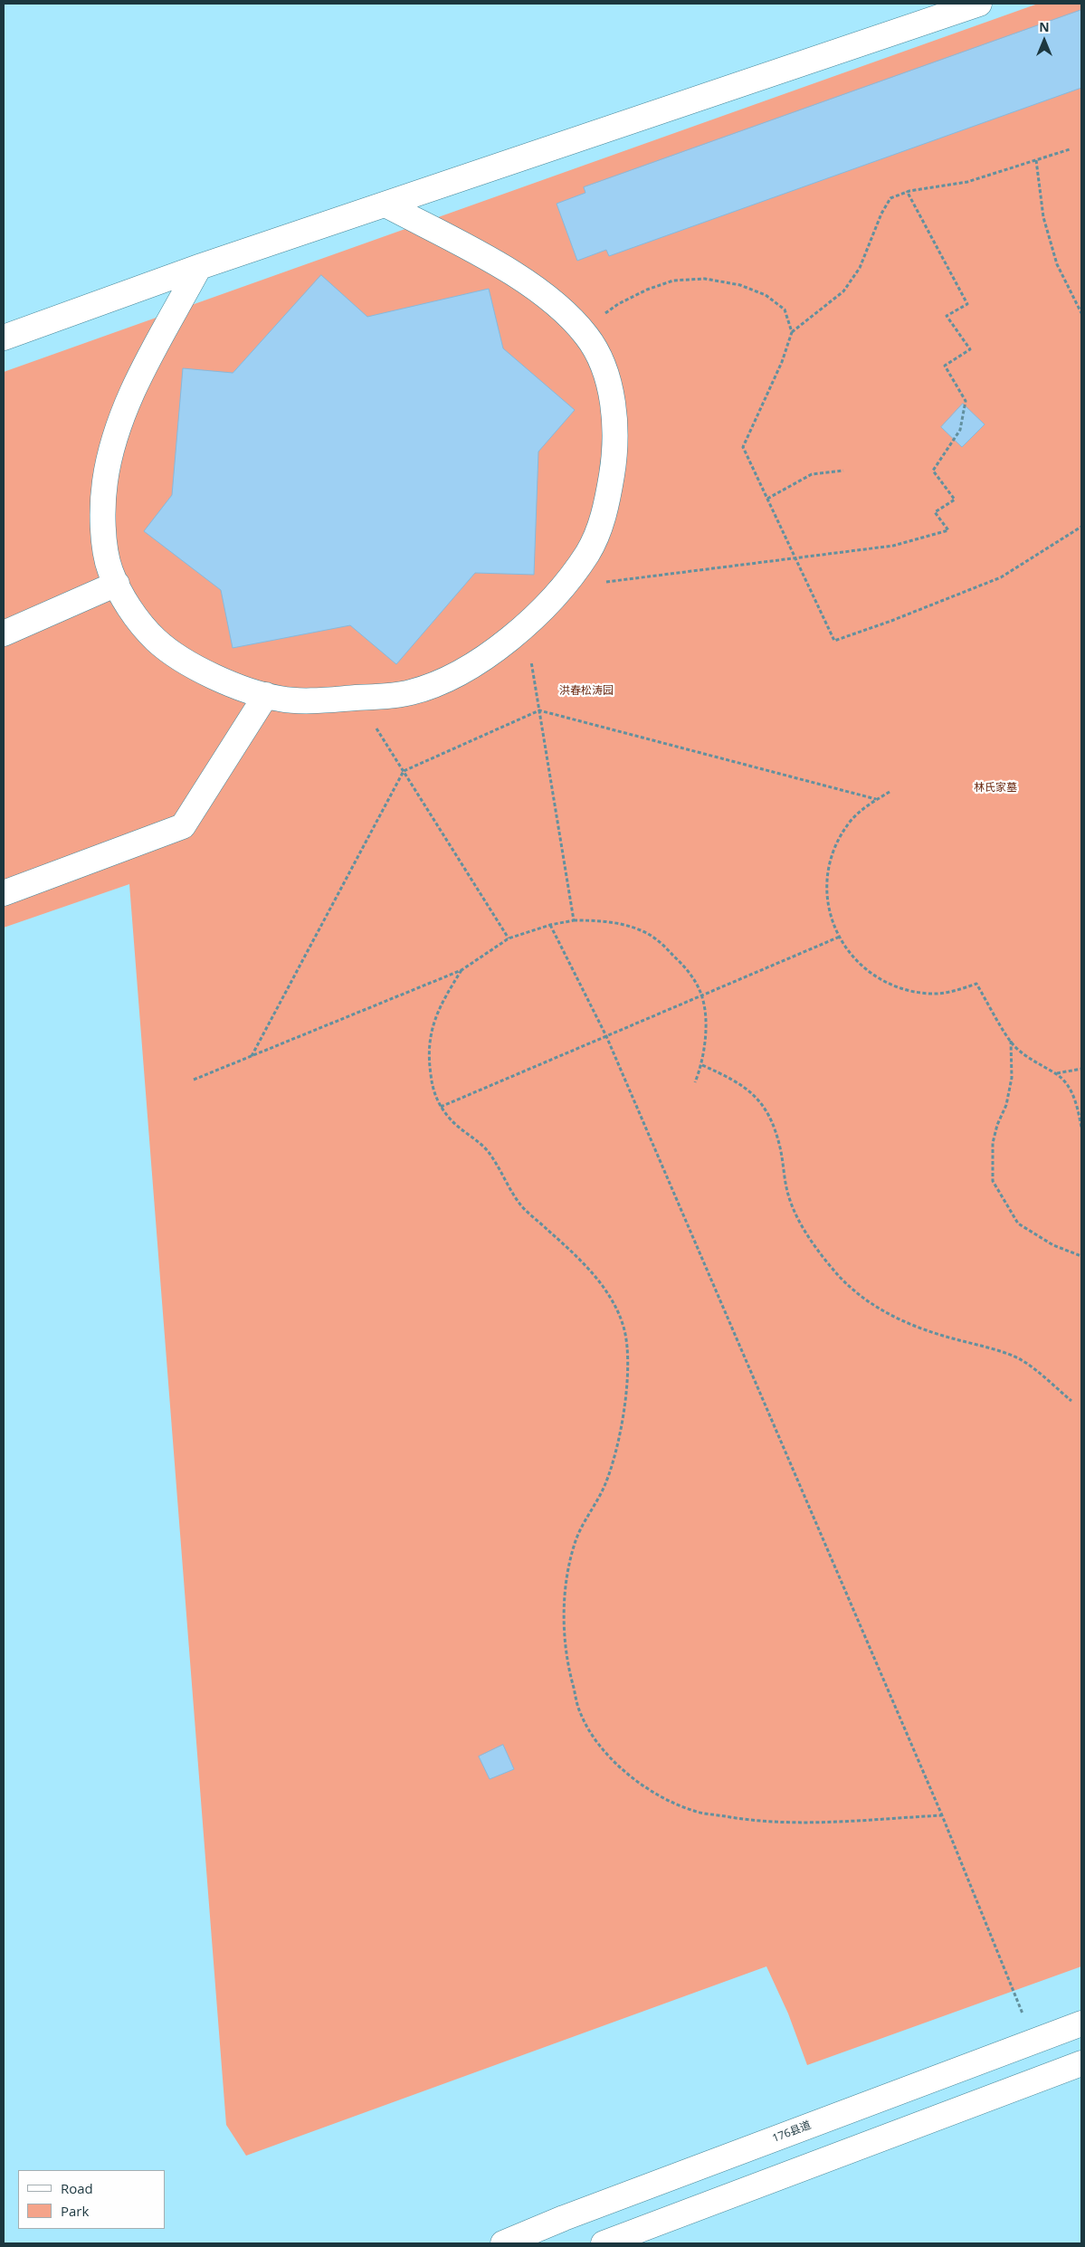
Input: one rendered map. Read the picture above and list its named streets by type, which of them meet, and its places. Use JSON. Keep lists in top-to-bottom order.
{
  "streets": {
    "street": ["176县道"]
  },
  "parks": ["洪春松涛园", "林氏家墓"],
  "legend": ["Road", "Park"],
  "north": "top"
}
